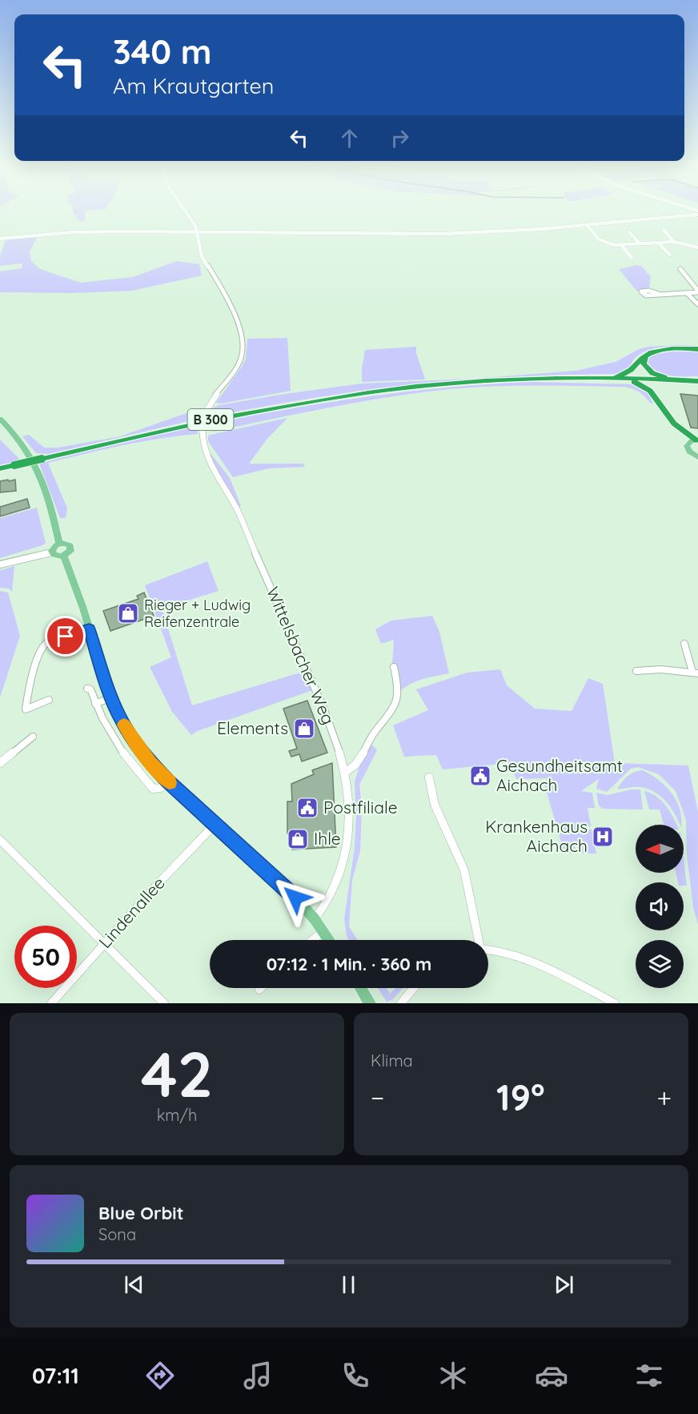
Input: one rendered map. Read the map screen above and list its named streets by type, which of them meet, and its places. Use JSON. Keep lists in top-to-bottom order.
{
  "streets": {
    "highway": ["B 300"],
    "street": ["Wittelsbacher Weg", "Lindenallee"]
  },
  "places": {
    "shop": ["Rieger + Ludwig Reifenzentrale", "Elements", "Ihle"],
    "public building": ["Gesundheitsamt Aichach", "Postfiliale"],
    "hospital": ["Krankenhaus Aichach"]
  },
  "north": "left",
  "page": {
    "turn": ["340 m", "Am Krautgarten"],
    "limit": "50",
    "trip": "07:12 · 1 Min. · 360 m",
    "tile": [
      ["42", "km/h"],
      "Klima"
    ],
    "heat": ["−", "19°", "+"],
    "song": ["Blue Orbit", "Sona"],
    "tabs": "07:11"
  }
}
